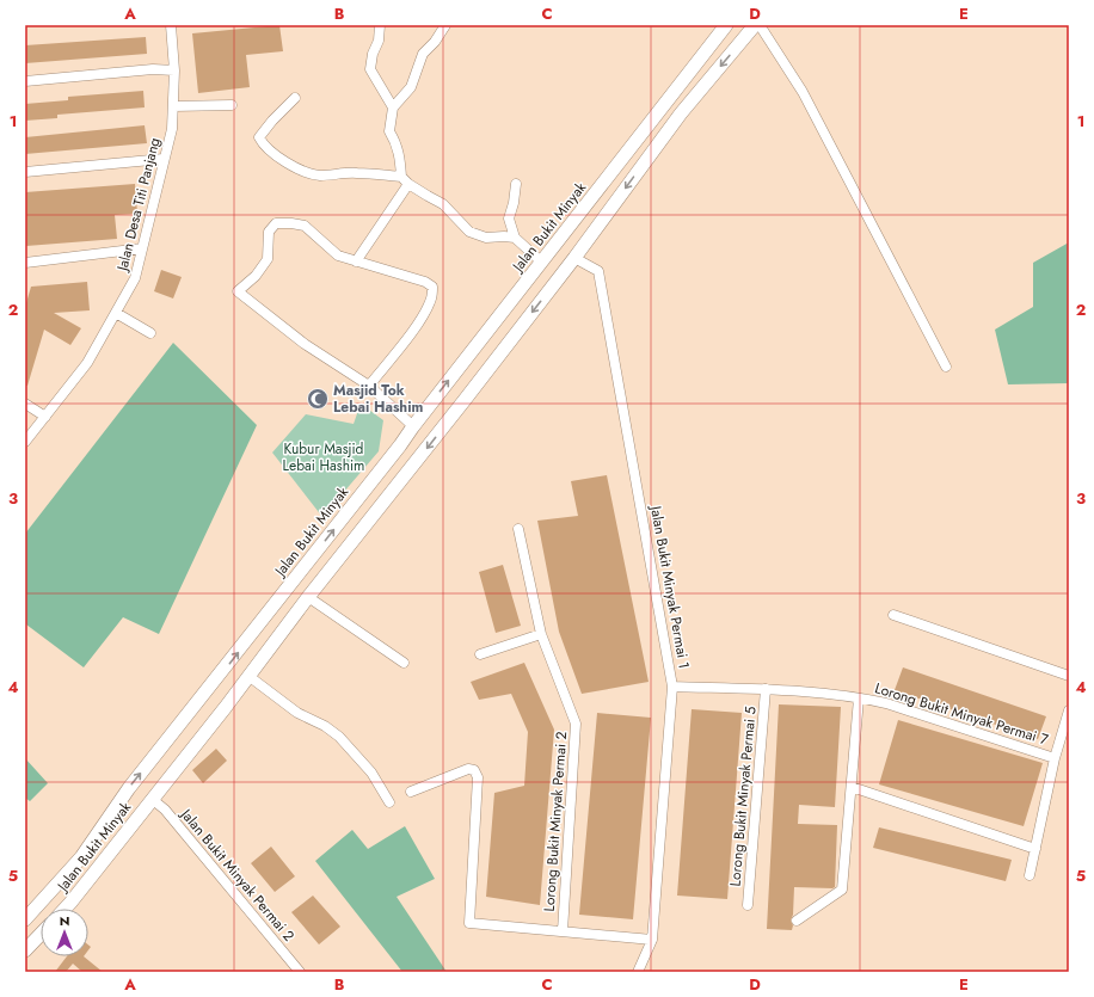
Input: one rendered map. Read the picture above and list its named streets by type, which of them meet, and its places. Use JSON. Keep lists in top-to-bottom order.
{
  "streets": {
    "main road": ["Jalan Bukit Minyak"],
    "street": [
      "Jalan Desa Titi Panjang",
      "Jalan Bukit Minyak Permai 1",
      "Lorong Bukit Minyak Permai 7",
      "Lorong Bukit Minyak Permai 5",
      "Lorong Bukit Minyak Permai 2",
      "Jalan Bukit Minyak Permai 2"
    ]
  },
  "crossings": [
    ["Jalan Bukit Minyak", "Jalan Bukit Minyak Permai 1"],
    ["Jalan Bukit Minyak", "Jalan Bukit Minyak Permai 2"],
    ["Jalan Bukit Minyak Permai 1", "Lorong Bukit Minyak Permai 7"],
    ["Lorong Bukit Minyak Permai 7", "Lorong Bukit Minyak Permai 5"]
  ],
  "parks": ["Kubur Masjid Lebai Hashim"],
  "places": {
    "mosque": ["Masjid Tok Lebai Hashim"]
  },
  "north": "top",
  "grid": {
    "columns": [
      "A",
      "B",
      "C",
      "D",
      "E"
    ],
    "rows": [
      "1",
      "2",
      "3",
      "4",
      "5"
    ]
  }
}
